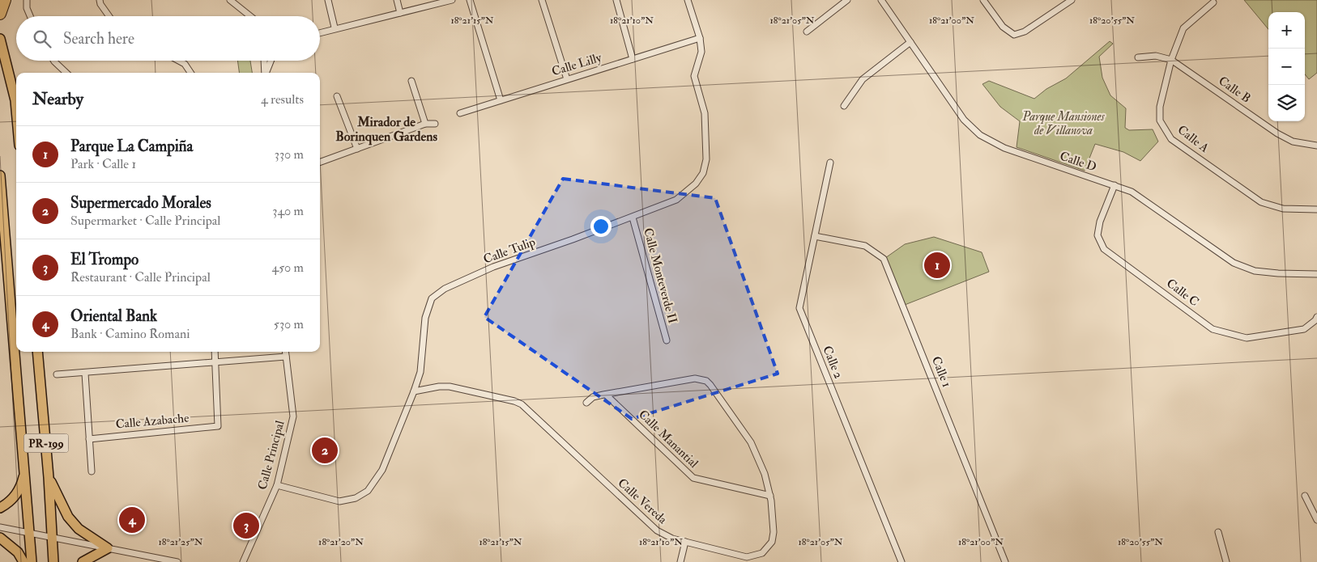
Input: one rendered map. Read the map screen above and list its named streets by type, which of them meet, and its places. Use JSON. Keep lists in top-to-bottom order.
{
  "streets": {
    "main road": ["PR-199"],
    "street": [
      "Calle Lilly",
      "Calle B",
      "Calle A",
      "Calle D",
      "Calle Tulip",
      "Calle Monteverde II",
      "Calle C",
      "Calle 2",
      "Calle 1",
      "Calle Azabache",
      "Calle Manantial",
      "Calle Principal",
      "Calle Vereda"
    ]
  },
  "crossings": [
    ["Calle Lilly", "Calle Tulip"],
    ["Calle B", "Calle A"],
    ["Calle D", "Calle C"],
    ["Calle Tulip", "Calle Monteverde II"],
    ["Calle Tulip", "Calle Principal"],
    ["Calle Tulip", "Calle Vereda"],
    ["Calle 2", "Calle 1"],
    ["Calle Manantial", "Calle Vereda"]
  ],
  "districts": ["Mirador de Borinquen Gardens"],
  "parks": ["Parque Mansiones de Villanova"],
  "page": {
    "map_buttons": ["+", "−"],
    "search": "Search here",
    "heading": ["Nearby", "4 results"],
    "list": [
      {
        "mark": "1",
        "name": "Parque La Campiña",
        "note": "Park · Calle 1",
        "value": "330 m"
      },
      {
        "mark": "2",
        "name": "Supermercado Morales",
        "note": "Supermarket · Calle Principal",
        "value": "340 m"
      },
      {
        "mark": "3",
        "name": "El Trompo",
        "note": "Restaurant · Calle Principal",
        "value": "450 m"
      },
      {
        "mark": "4",
        "name": "Oriental Bank",
        "note": "Bank · Camino Romani",
        "value": "530 m"
      }
    ],
    "pins": [
      "1",
      "2",
      "4",
      "3"
    ]
  },
  "coordinates": [
    "18°21'15\"N",
    "18°21'10\"N",
    "18°21'05\"N",
    "18°21'00\"N",
    "18°20'55\"N",
    "18°21'25\"N",
    "18°21'20\"N"
  ]
}
